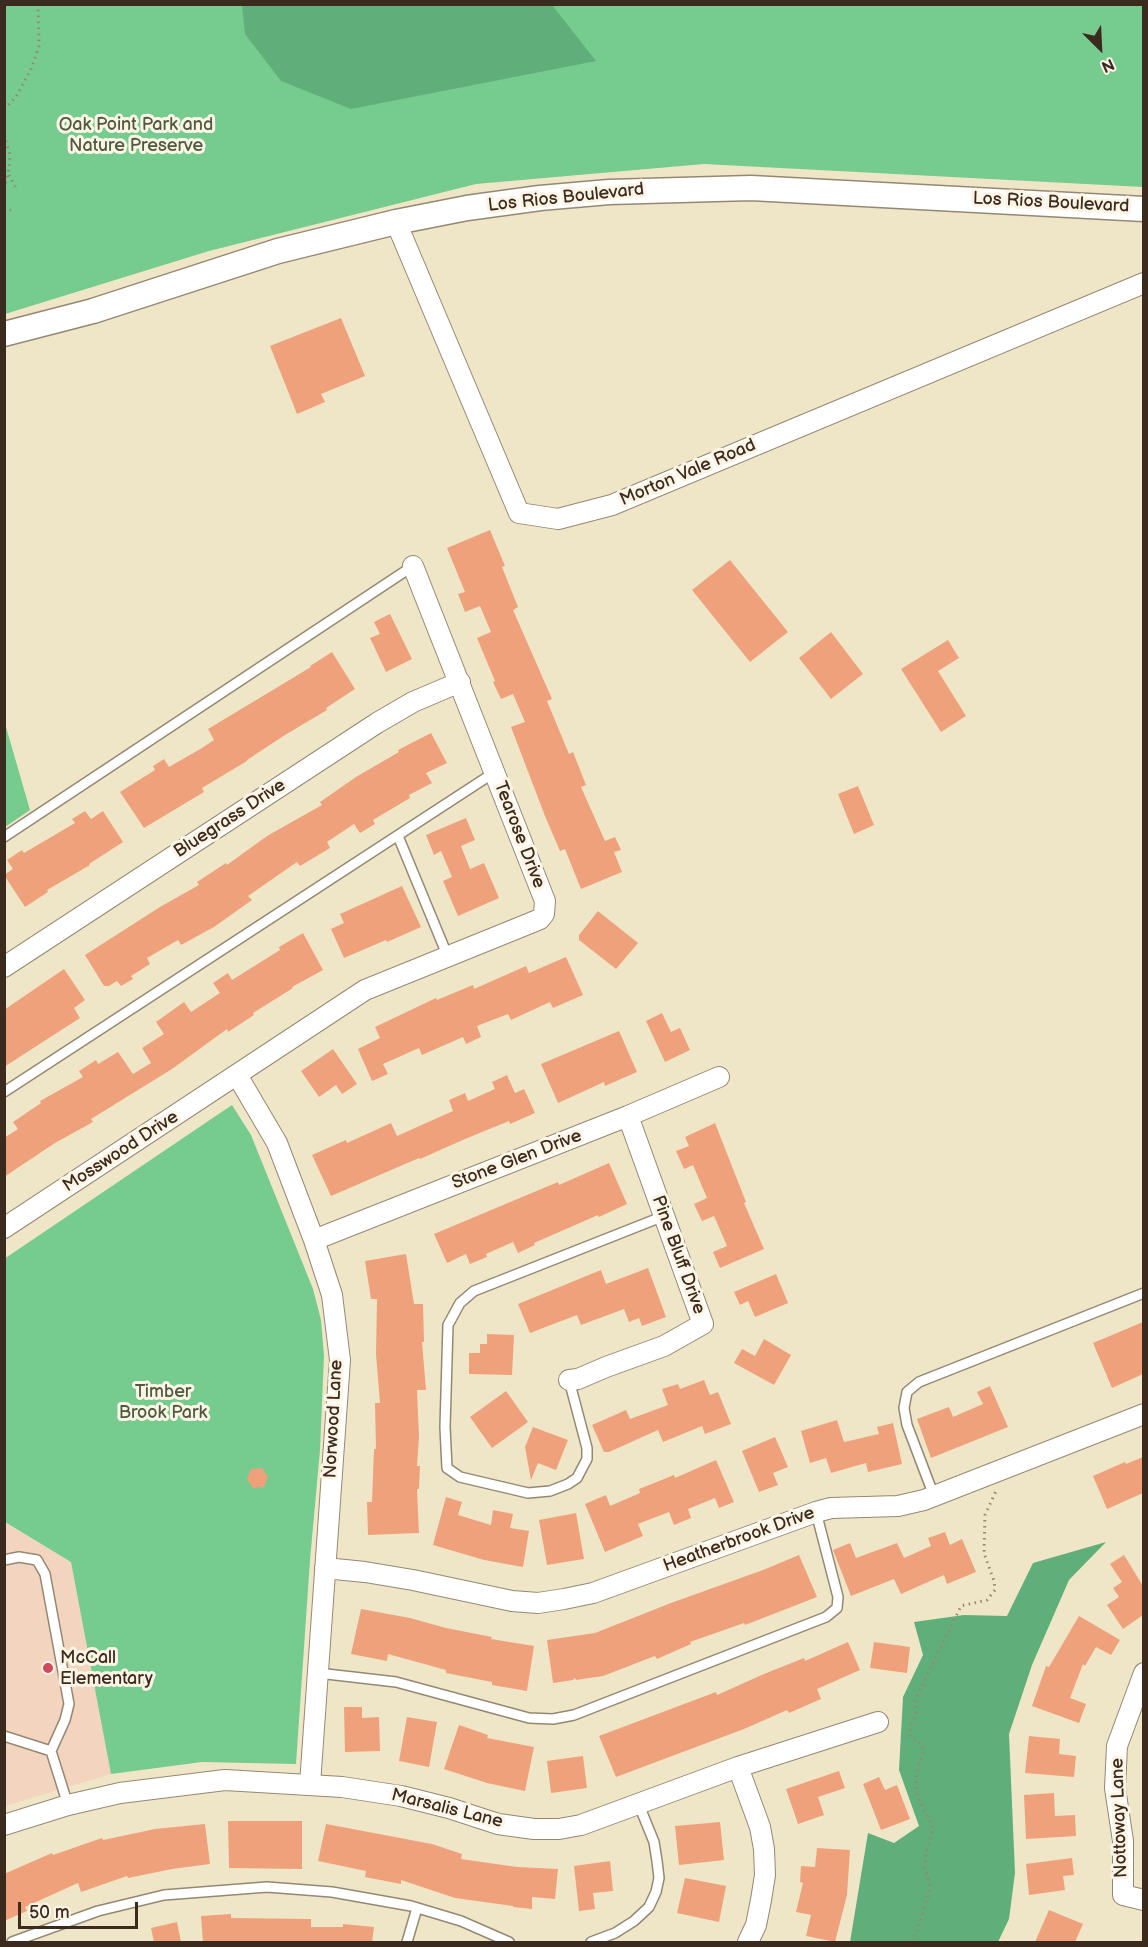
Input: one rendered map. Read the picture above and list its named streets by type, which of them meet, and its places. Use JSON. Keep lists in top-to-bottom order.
{
  "streets": {
    "street": [
      "Los Rios Boulevard",
      "Morton Vale Road",
      "Bluegrass Drive",
      "Tearose Drive",
      "Mosswood Drive",
      "Stone Glen Drive",
      "Pine Bluff Drive",
      "Norwood Lane",
      "Heatherbrook Drive",
      "Marsalis Lane",
      "Nottoway Lane"
    ]
  },
  "crossings": [
    ["Los Rios Boulevard", "Morton Vale Road"],
    ["Bluegrass Drive", "Tearose Drive"],
    ["Tearose Drive", "Mosswood Drive"],
    ["Tearose Drive", "Norwood Lane"],
    ["Mosswood Drive", "Norwood Lane"],
    ["Stone Glen Drive", "Pine Bluff Drive"],
    ["Stone Glen Drive", "Norwood Lane"],
    ["Norwood Lane", "Heatherbrook Drive"],
    ["Norwood Lane", "Marsalis Lane"]
  ],
  "parks": ["Oak Point Park and Nature Preserve", "Timber Brook Park"],
  "places": ["McCall Elementary"],
  "scale_bar": "50 m",
  "north": "bottom right"
}
